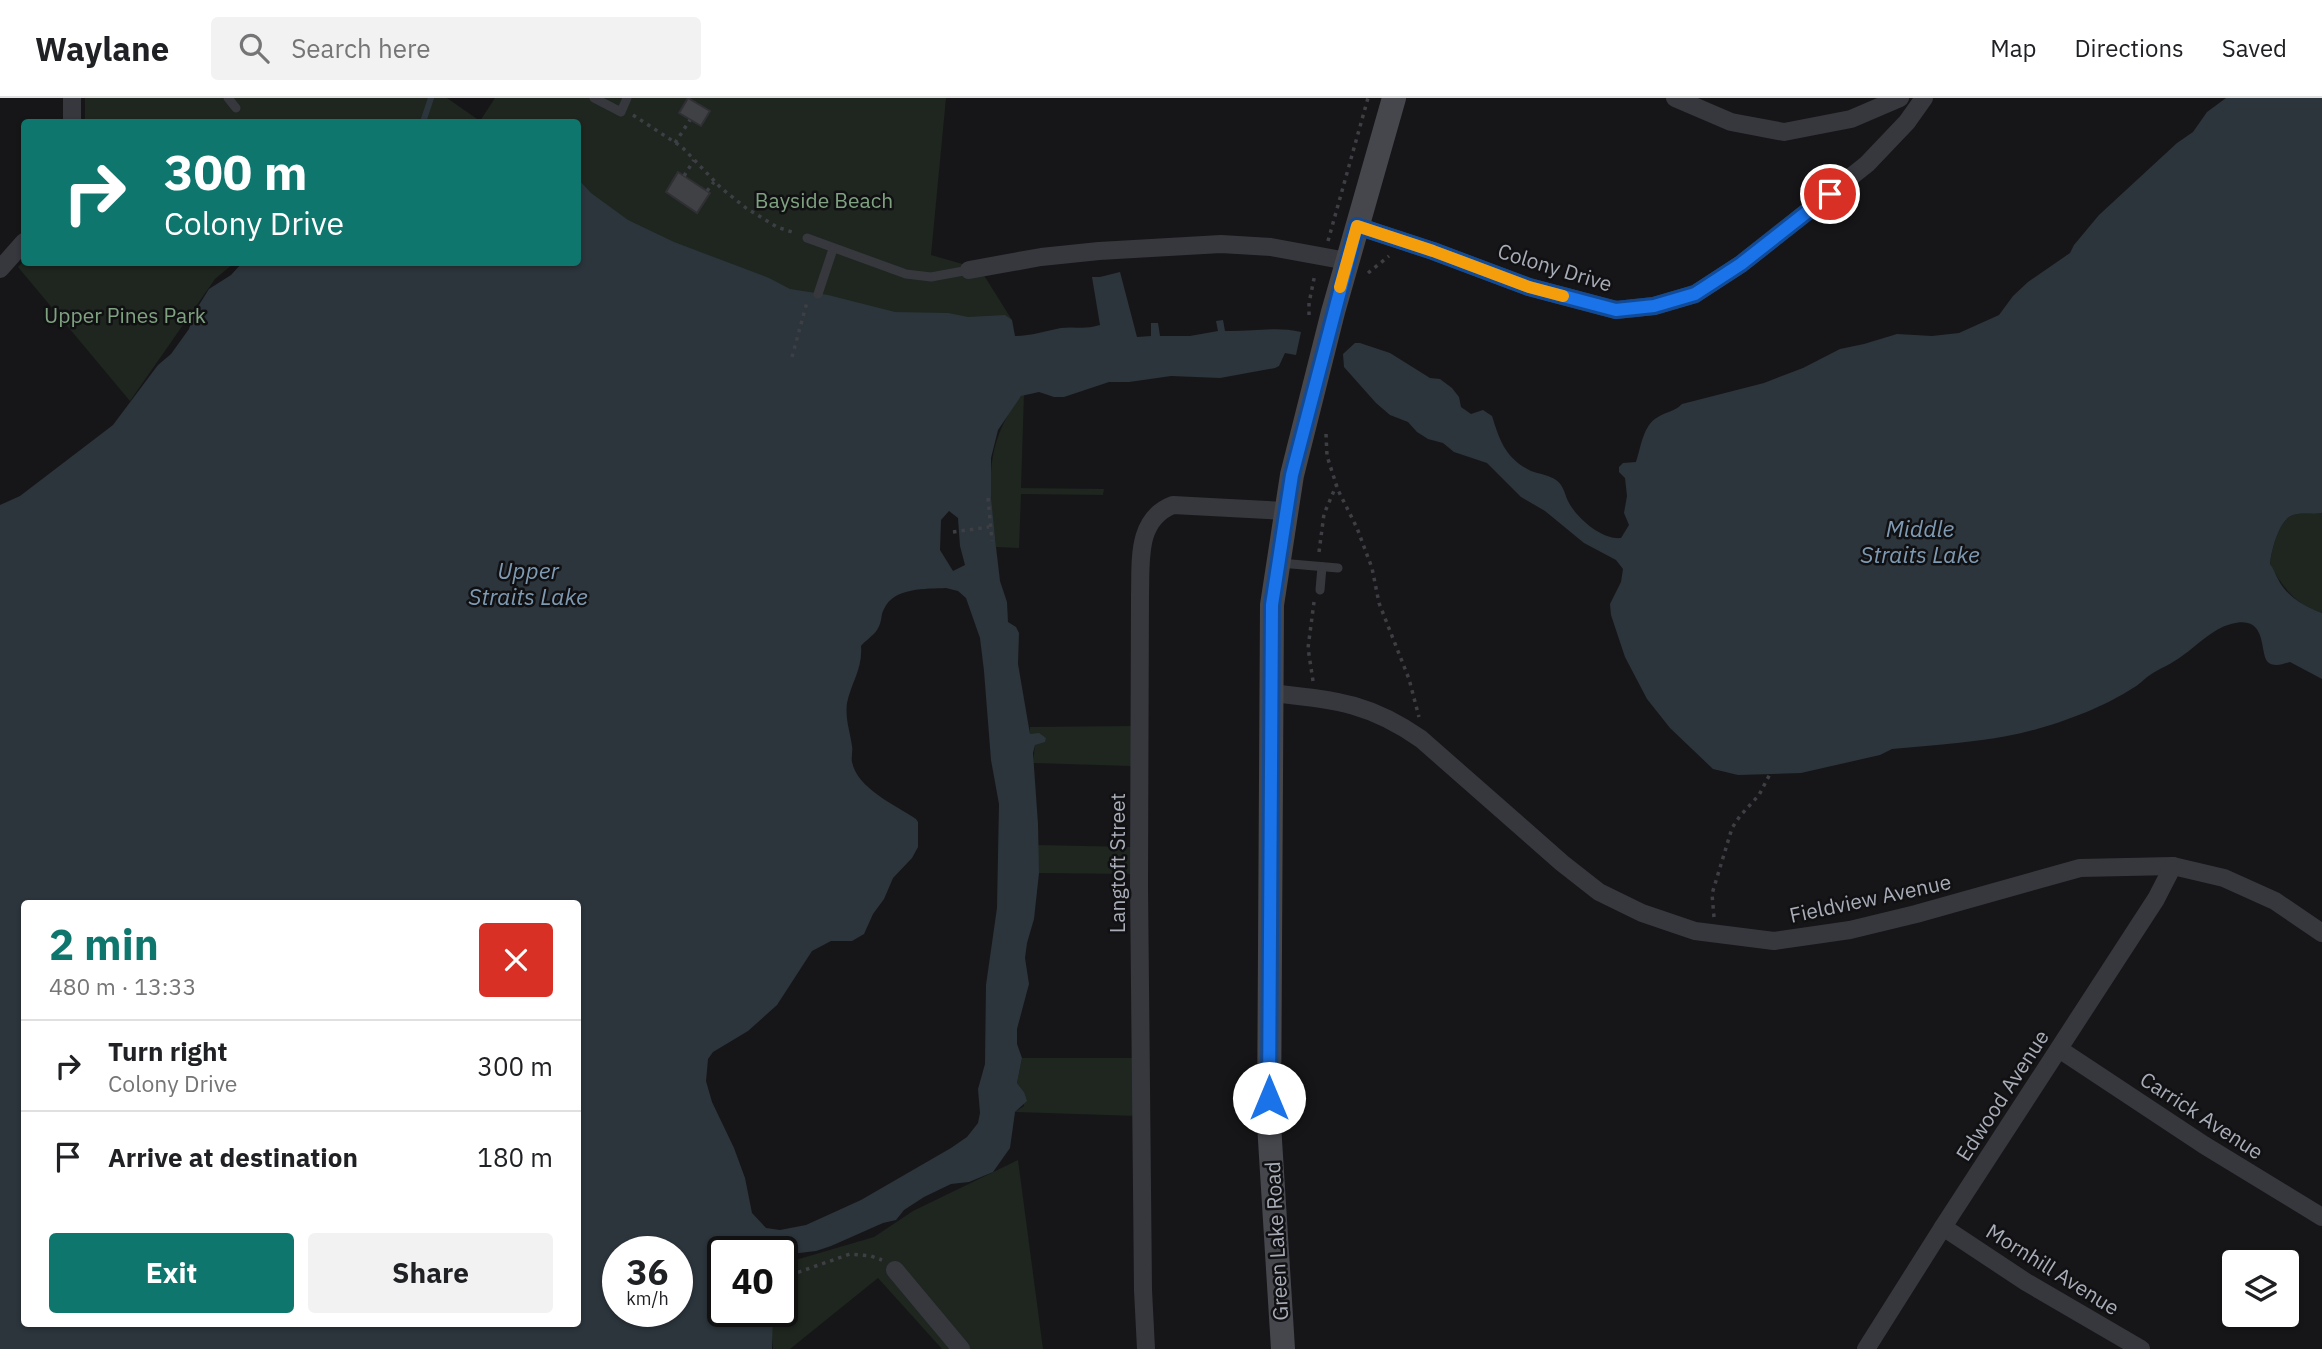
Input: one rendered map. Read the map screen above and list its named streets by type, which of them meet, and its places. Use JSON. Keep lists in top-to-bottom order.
{
  "streets": {
    "street": [
      "Colony Drive",
      "Langtoft Street",
      "Fieldview Avenue",
      "Edwood Avenue",
      "Carrick Avenue",
      "Green Lake Road",
      "Mornhill Avenue"
    ]
  },
  "crossings": [
    ["Colony Drive", "Green Lake Road"],
    ["Langtoft Street", "Green Lake Road"],
    ["Fieldview Avenue", "Edwood Avenue"],
    ["Fieldview Avenue", "Green Lake Road"],
    ["Edwood Avenue", "Carrick Avenue"],
    ["Edwood Avenue", "Mornhill Avenue"]
  ],
  "water": ["Middle Straits Lake", "Upper Straits Lake"],
  "parks": ["Bayside Beach", "Upper Pines Park"],
  "page": {
    "header": "Waylane",
    "search": "Search here",
    "nav": ["Map", "Directions", "Saved"],
    "turn": ["300 m", "Colony Drive"],
    "heading": ["2 min", "480 m · 13:33"],
    "list": [
      {
        "name": "Turn right",
        "note": "Colony Drive",
        "value": "300 m"
      },
      {
        "name": "Arrive at destination",
        "value": "180 m"
      }
    ],
    "buttons": ["Exit", "Share"],
    "speed": "36 km/h",
    "limit": "40"
  }
}
